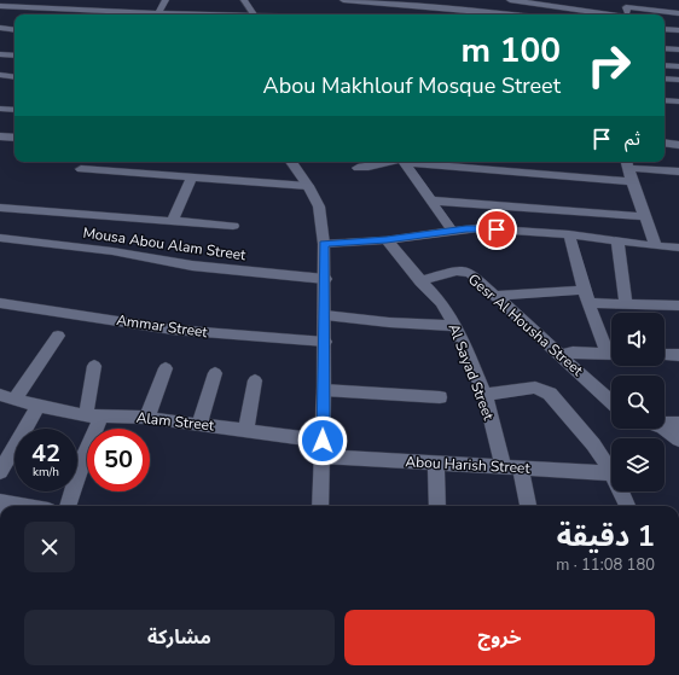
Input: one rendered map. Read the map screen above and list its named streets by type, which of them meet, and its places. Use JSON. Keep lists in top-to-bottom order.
{
  "streets": {
    "street": [
      "Mousa Abou Alam Street",
      "Gesr Al Housha Street",
      "Ammar Street",
      "Al Sayad Street",
      "Alam Street",
      "Abou Harish Street"
    ]
  },
  "crossings": [
    ["Gesr Al Housha Street", "Al Sayad Street"],
    ["Al Sayad Street", "Abou Harish Street"],
    ["Alam Street", "Abou Harish Street"]
  ],
  "page": {
    "turn": ["100 m", "Abou Makhlouf Mosque Street"],
    "then": "ثم",
    "speed": "42 km/h",
    "limit": "50",
    "heading": ["1 دقيقة", "180 m · 11:08"],
    "buttons": ["خروج", "مشاركة"]
  }
}
